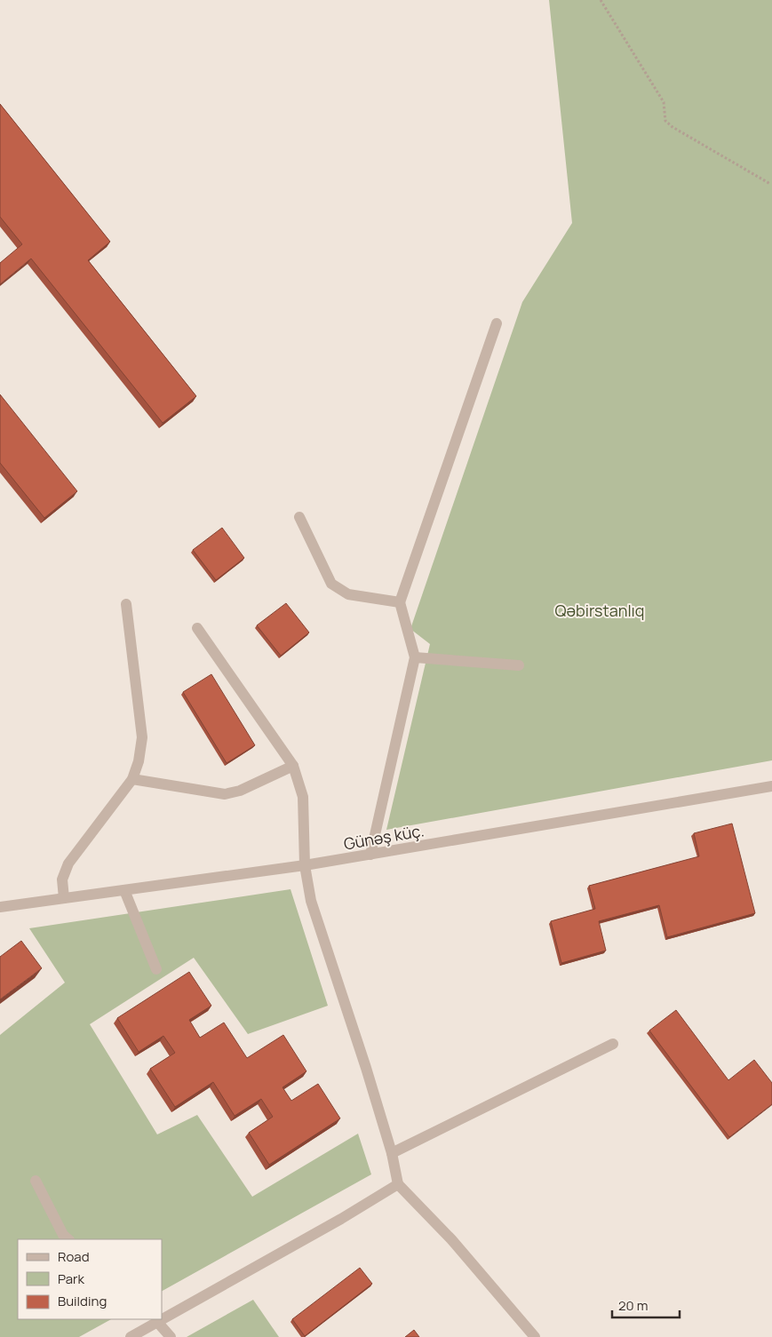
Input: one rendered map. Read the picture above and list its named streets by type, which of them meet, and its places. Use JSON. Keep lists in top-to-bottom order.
{
  "streets": {
    "street": ["Günəş küç."]
  },
  "parks": ["Qəbirstanlıq"],
  "legend": ["Road", "Park", "Building"],
  "scale_bar": "20 m"
}
